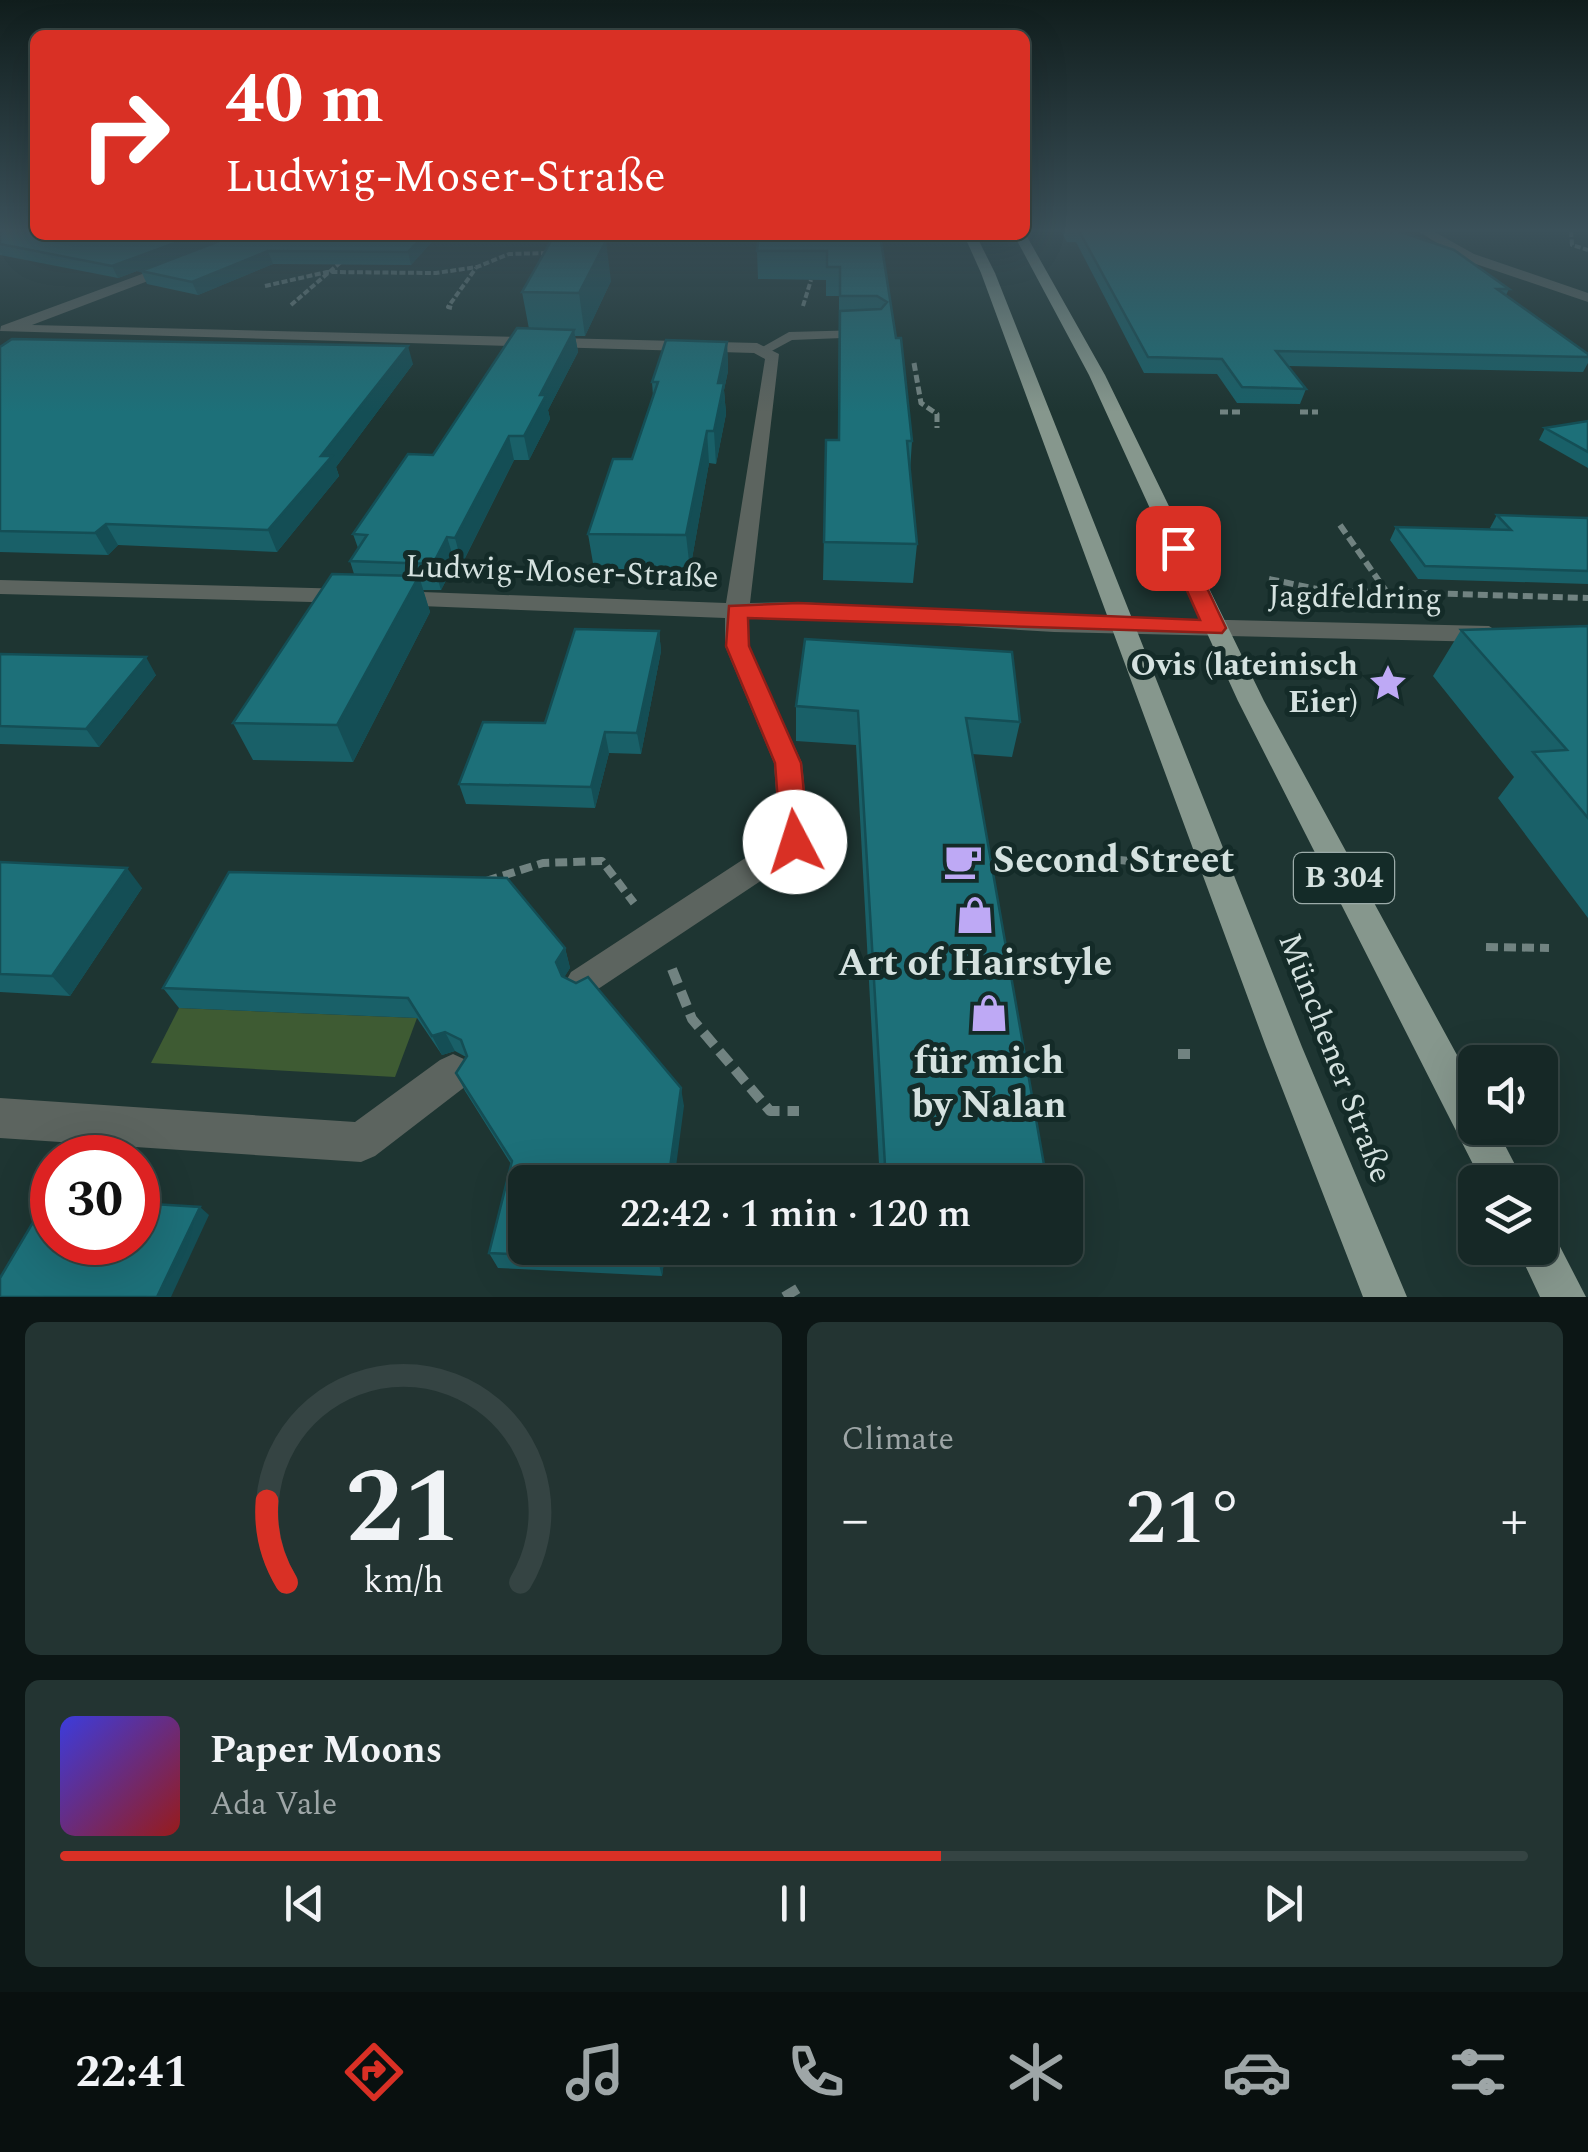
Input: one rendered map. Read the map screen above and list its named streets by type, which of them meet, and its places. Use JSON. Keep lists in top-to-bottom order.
{
  "streets": {
    "main road": ["B 304", "Münchener Straße"],
    "street": ["Ludwig-Moser-Straße", "Jagdfeldring"]
  },
  "crossings": [
    ["Ludwig-Moser-Straße", "Jagdfeldring"],
    ["Ludwig-Moser-Straße", "Münchener Straße"],
    ["Jagdfeldring", "B 304"],
    ["Jagdfeldring", "Münchener Straße"]
  ],
  "places": {
    "place": ["Ovis (lateinisch Eier)"],
    "cafe": ["Second Street"],
    "shop": ["Art of Hairstyle", "für mich by Nalan"]
  },
  "page": {
    "turn": ["40 m", "Ludwig-Moser-Straße"],
    "limit": "30",
    "trip": "22:42 · 1 min · 120 m",
    "tile": "Climate",
    "heat": ["−", "21°", "+"],
    "song": ["Paper Moons", "Ada Vale"],
    "tabs": "22:41",
    "gauge": ["21", "km/h"]
  }
}
